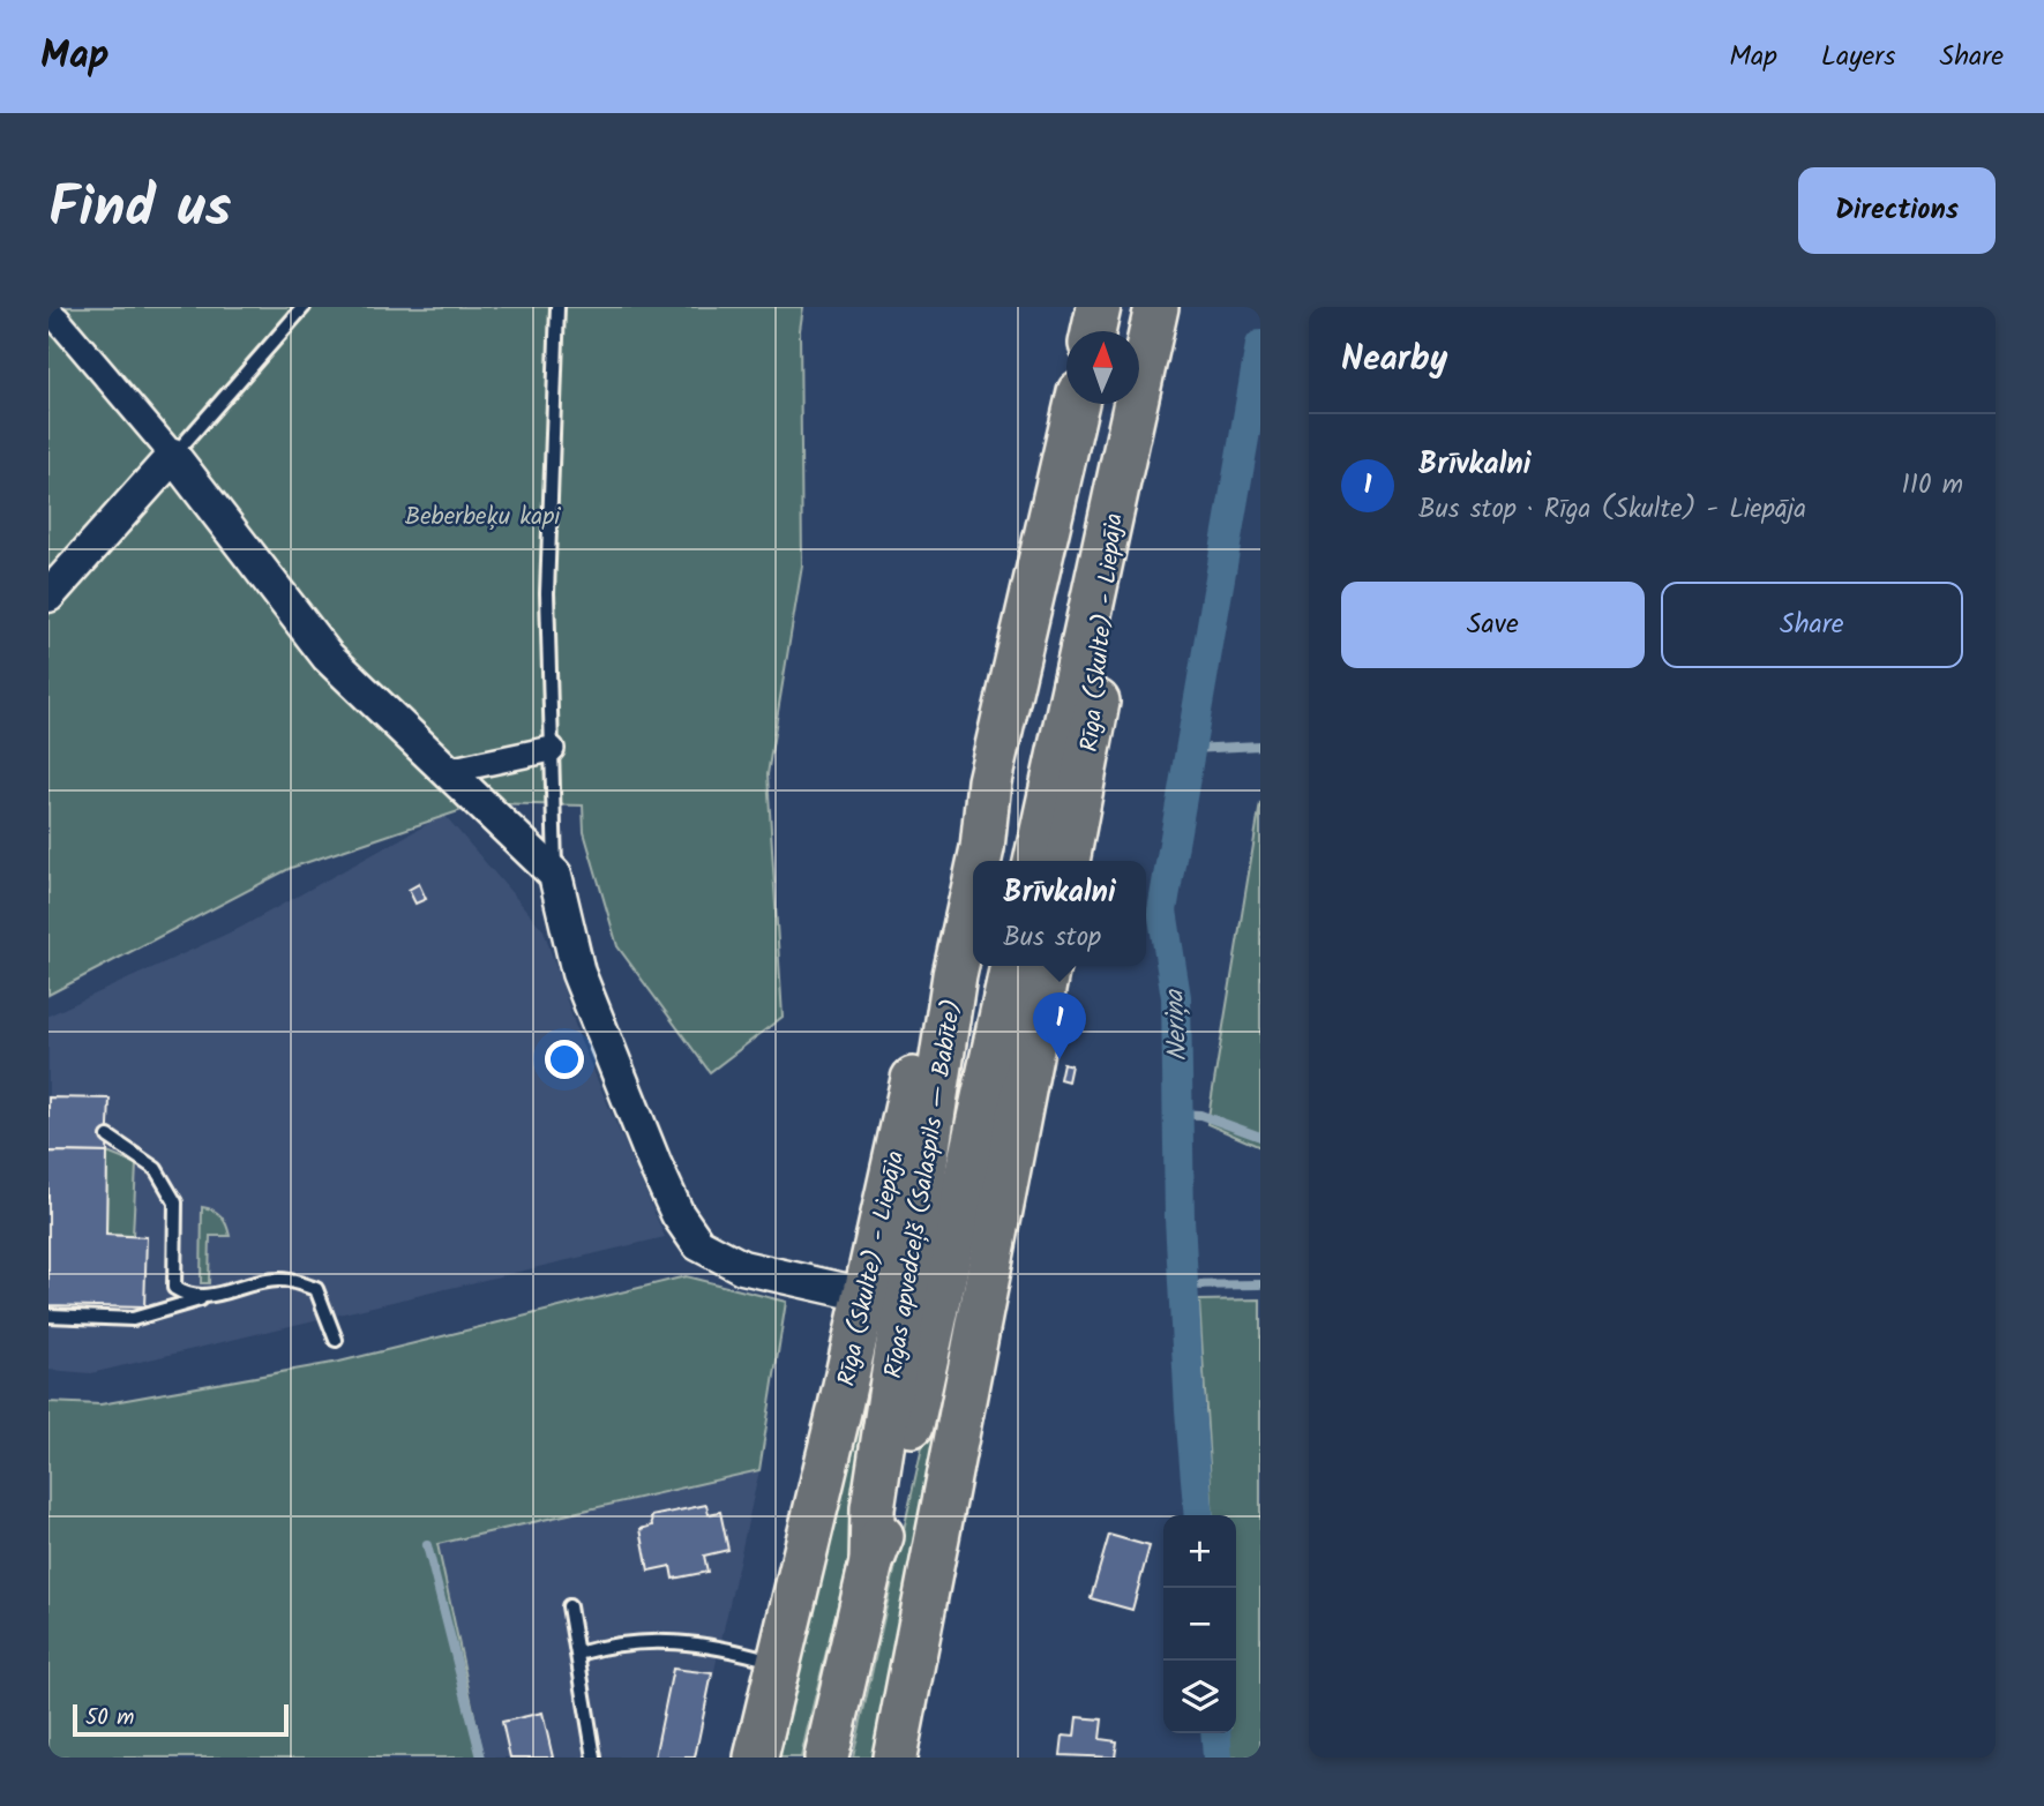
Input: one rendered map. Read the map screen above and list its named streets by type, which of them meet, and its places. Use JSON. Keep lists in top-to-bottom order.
{
  "streets": {
    "highway": ["Rīga (Skulte) - Liepāja", "Rīgas apvedceļš (Salaspils — Babīte)"]
  },
  "crossings": [
    ["Rīga (Skulte) - Liepāja", "Rīgas apvedceļš (Salaspils — Babīte)"]
  ],
  "water": ["Neriņa"],
  "parks": ["Beberbeķu kapi"],
  "scale_bar": "50 m",
  "north": "top",
  "page": {
    "header": "Map",
    "nav": ["Map", "Layers", "Share"],
    "title": "Find us",
    "buttons": [
      "Directions",
      ["Save", "Share"]
    ],
    "heading": "Nearby",
    "list": [
      {
        "mark": "1",
        "name": "Brīvkalni",
        "note": "Bus stop · Rīga (Skulte) - Liepāja",
        "value": "110 m"
      }
    ],
    "popup": ["Brīvkalni", "Bus stop"],
    "pins": "1",
    "map_buttons": ["+", "−"],
    "scale": "50 m"
  }
}
